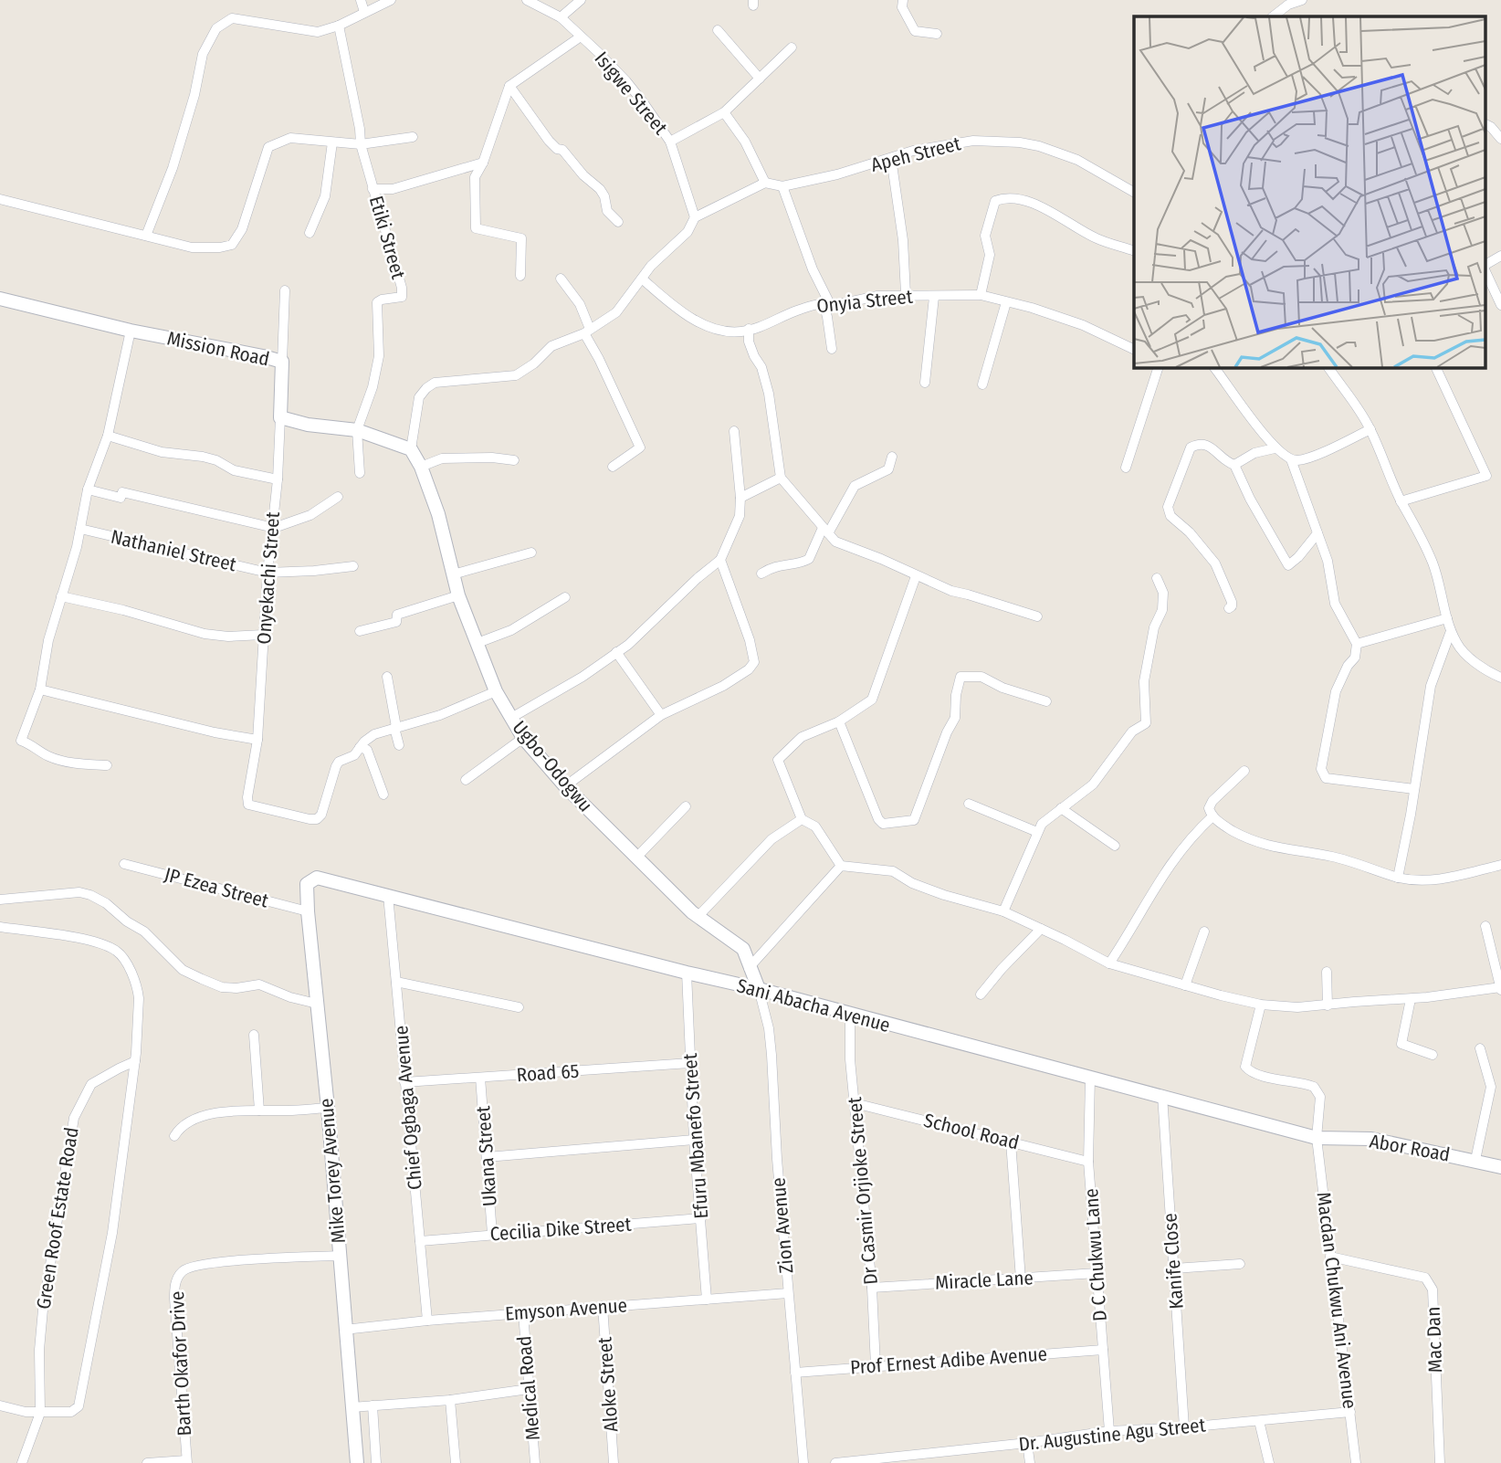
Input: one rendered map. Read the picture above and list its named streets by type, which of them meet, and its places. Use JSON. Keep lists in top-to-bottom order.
{
  "streets": {
    "street": [
      "Isigwe Street",
      "Apeh Street",
      "Etiki Street",
      "Onyia Street",
      "Mission Road",
      "Nathaniel Street",
      "Onyekachi Street",
      "Ugbo-Odogwu",
      "JP Ezea Street",
      "Sani Abacha Avenue",
      "Road 65",
      "Chief Ogbaga Avenue",
      "School Road",
      "Efuru Mbanefo Street",
      "Abor Road",
      "Ukana Street",
      "Mike Torey Avenue",
      "Dr Casmir Orjioke Street",
      "Green Roof Estate Road",
      "Zion Avenue",
      "Cecilia Dike Street",
      "D C Chukwu Lane",
      "Kanife Close",
      "Miracle Lane",
      "Macdan Chukwu Ani Avenue",
      "Emyson Avenue",
      "Mac Dan",
      "Prof Ernest Adibe Avenue",
      "Barth Okafor Drive",
      "Aloke Street",
      "Medical Road",
      "Dr. Augustine Agu Street"
    ]
  },
  "crossings": [
    ["Mission Road", "Onyekachi Street"],
    ["Nathaniel Street", "Onyekachi Street"],
    ["Ugbo-Odogwu", "Sani Abacha Avenue"],
    ["Ugbo-Odogwu", "Zion Avenue"],
    ["JP Ezea Street", "Mike Torey Avenue"],
    ["Sani Abacha Avenue", "Chief Ogbaga Avenue"],
    ["Sani Abacha Avenue", "Efuru Mbanefo Street"],
    ["Sani Abacha Avenue", "Abor Road"],
    ["Sani Abacha Avenue", "Mike Torey Avenue"],
    ["Sani Abacha Avenue", "Dr Casmir Orjioke Street"],
    ["Sani Abacha Avenue", "Zion Avenue"],
    ["Sani Abacha Avenue", "D C Chukwu Lane"],
    ["Sani Abacha Avenue", "Kanife Close"],
    ["Sani Abacha Avenue", "Macdan Chukwu Ani Avenue"],
    ["Road 65", "Chief Ogbaga Avenue"],
    ["Road 65", "Efuru Mbanefo Street"],
    ["Road 65", "Ukana Street"],
    ["Chief Ogbaga Avenue", "Cecilia Dike Street"],
    ["Chief Ogbaga Avenue", "Emyson Avenue"],
    ["School Road", "Dr Casmir Orjioke Street"],
    ["School Road", "D C Chukwu Lane"],
    ["Efuru Mbanefo Street", "Cecilia Dike Street"],
    ["Efuru Mbanefo Street", "Emyson Avenue"],
    ["Abor Road", "Macdan Chukwu Ani Avenue"],
    ["Ukana Street", "Cecilia Dike Street"],
    ["Mike Torey Avenue", "Emyson Avenue"],
    ["Mike Torey Avenue", "Barth Okafor Drive"],
    ["Dr Casmir Orjioke Street", "Miracle Lane"],
    ["Dr Casmir Orjioke Street", "Prof Ernest Adibe Avenue"],
    ["Zion Avenue", "Emyson Avenue"],
    ["Zion Avenue", "Prof Ernest Adibe Avenue"],
    ["D C Chukwu Lane", "Miracle Lane"],
    ["D C Chukwu Lane", "Prof Ernest Adibe Avenue"],
    ["D C Chukwu Lane", "Dr. Augustine Agu Street"],
    ["Kanife Close", "Dr. Augustine Agu Street"],
    ["Macdan Chukwu Ani Avenue", "Mac Dan"],
    ["Macdan Chukwu Ani Avenue", "Dr. Augustine Agu Street"],
    ["Emyson Avenue", "Aloke Street"],
    ["Emyson Avenue", "Medical Road"]
  ]
}
